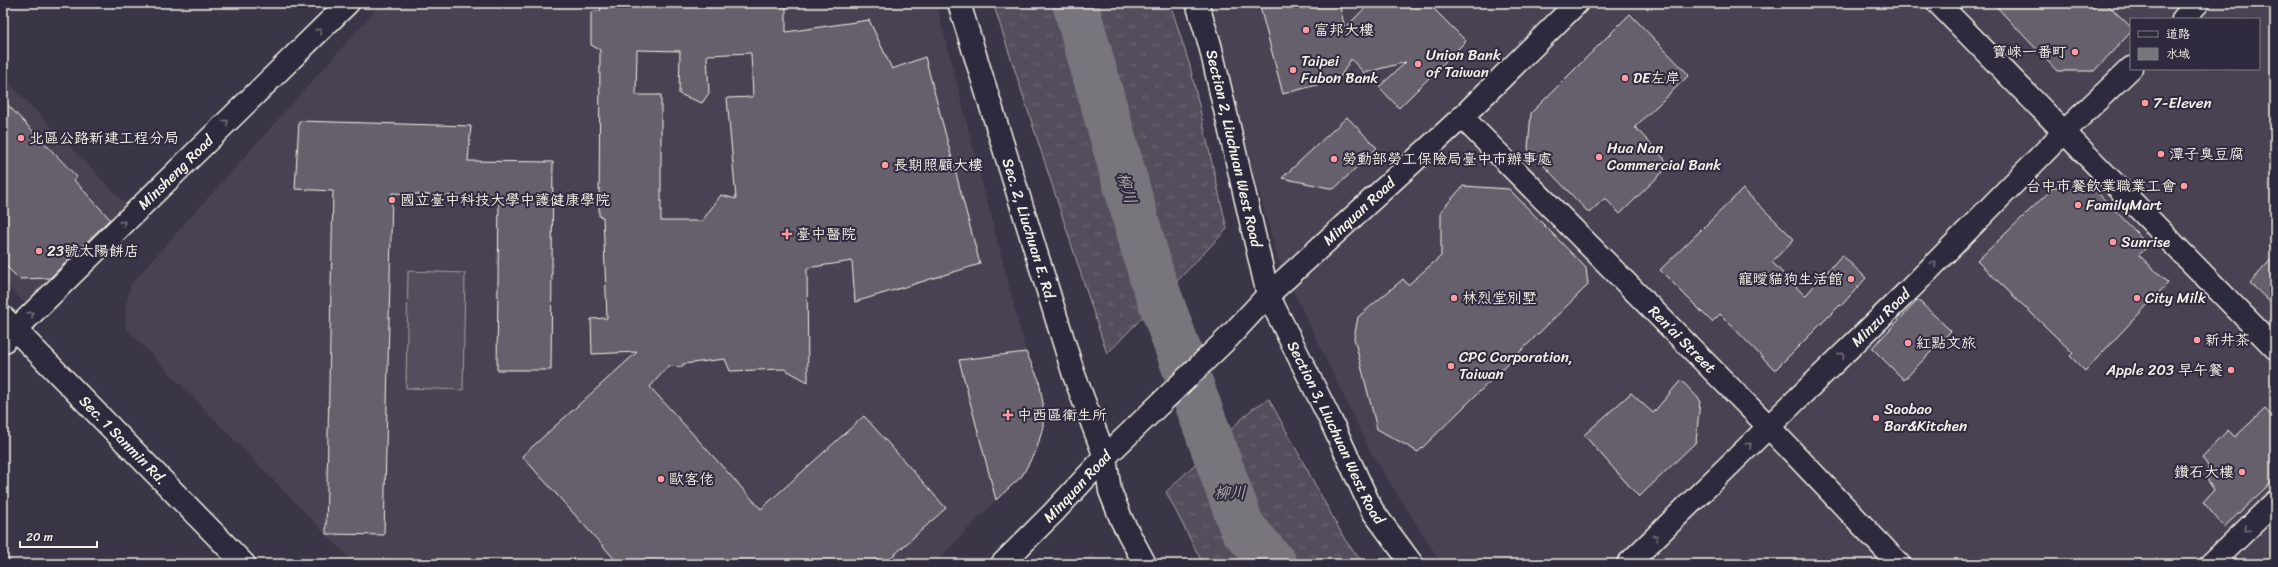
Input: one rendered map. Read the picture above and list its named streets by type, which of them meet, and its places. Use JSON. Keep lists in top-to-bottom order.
{
  "streets": {
    "street": [
      "Section 2, Liuchuan West Road",
      "Minsheng Road",
      "Minquan Road",
      "Sec. 2, Liuchuan E. Rd.",
      "Minzu Road",
      "Ren’ai Street",
      "Section 3, Liuchuan West Road",
      "Sec. 1 Sanmin Rd."
    ]
  },
  "crossings": [
    ["Section 2, Liuchuan West Road", "Minquan Road"],
    ["Section 2, Liuchuan West Road", "Section 3, Liuchuan West Road"],
    ["Minsheng Road", "Sec. 1 Sanmin Rd."],
    ["Minquan Road", "Sec. 2, Liuchuan E. Rd."],
    ["Minquan Road", "Ren’ai Street"],
    ["Minquan Road", "Section 3, Liuchuan West Road"],
    ["Minzu Road", "Ren’ai Street"]
  ],
  "one_way": ["Minsheng Road", "Minzu Road"],
  "water": ["柳川"],
  "places": {
    "other": [
      "富邦大樓",
      "寶崍一番町",
      "Union Bank of Taiwan",
      "Taipei Fubon Bank",
      "DE左岸",
      "7-Eleven",
      "北區公路新建工程分局",
      "潭子臭豆腐",
      "Hua Nan Commercial Bank",
      "勞動部勞工保險局臺中市辦事處",
      "長期照顧大樓",
      "台中市餐飲業職業工會",
      "國立臺中科技大學中護健康學院",
      "FamilyMart",
      "Sunrise",
      "23號太陽餅店",
      "寵曖貓狗生活館",
      "林烈堂別墅",
      "City Milk",
      "新井茶",
      "紅點文旅",
      "CPC Corporation, Taiwan",
      "Apple 203 早午餐",
      "Saobao Bar&Kitchen",
      "鑽石大樓",
      "歐客佬"
    ],
    "health": ["臺中醫院", "中西區衛生所"]
  },
  "legend": ["道路", "水域"],
  "scale_bar": "20 m"
}
